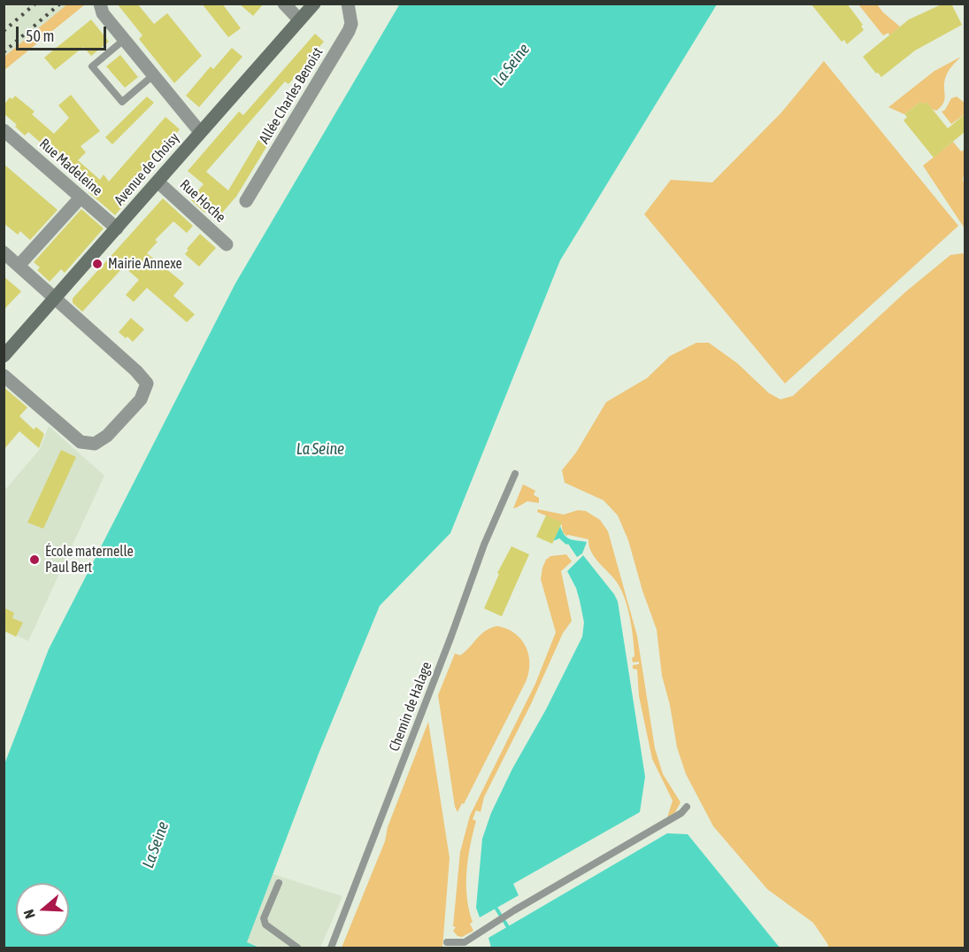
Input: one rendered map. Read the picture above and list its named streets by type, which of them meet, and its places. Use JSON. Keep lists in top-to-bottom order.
{
  "streets": {
    "main road": ["Avenue de Choisy"],
    "street": ["Allée Charles Benoist", "Rue Madeleine", "Rue Hoche"],
    "lane": ["Chemin de Halage"]
  },
  "crossings": [
    ["Rue Madeleine", "Avenue de Choisy"],
    ["Avenue de Choisy", "Rue Hoche"]
  ],
  "water": ["La Seine"],
  "places": ["Mairie Annexe", "École maternelle Paul Bert"],
  "scale_bar": "50 m",
  "north": "left"
}
